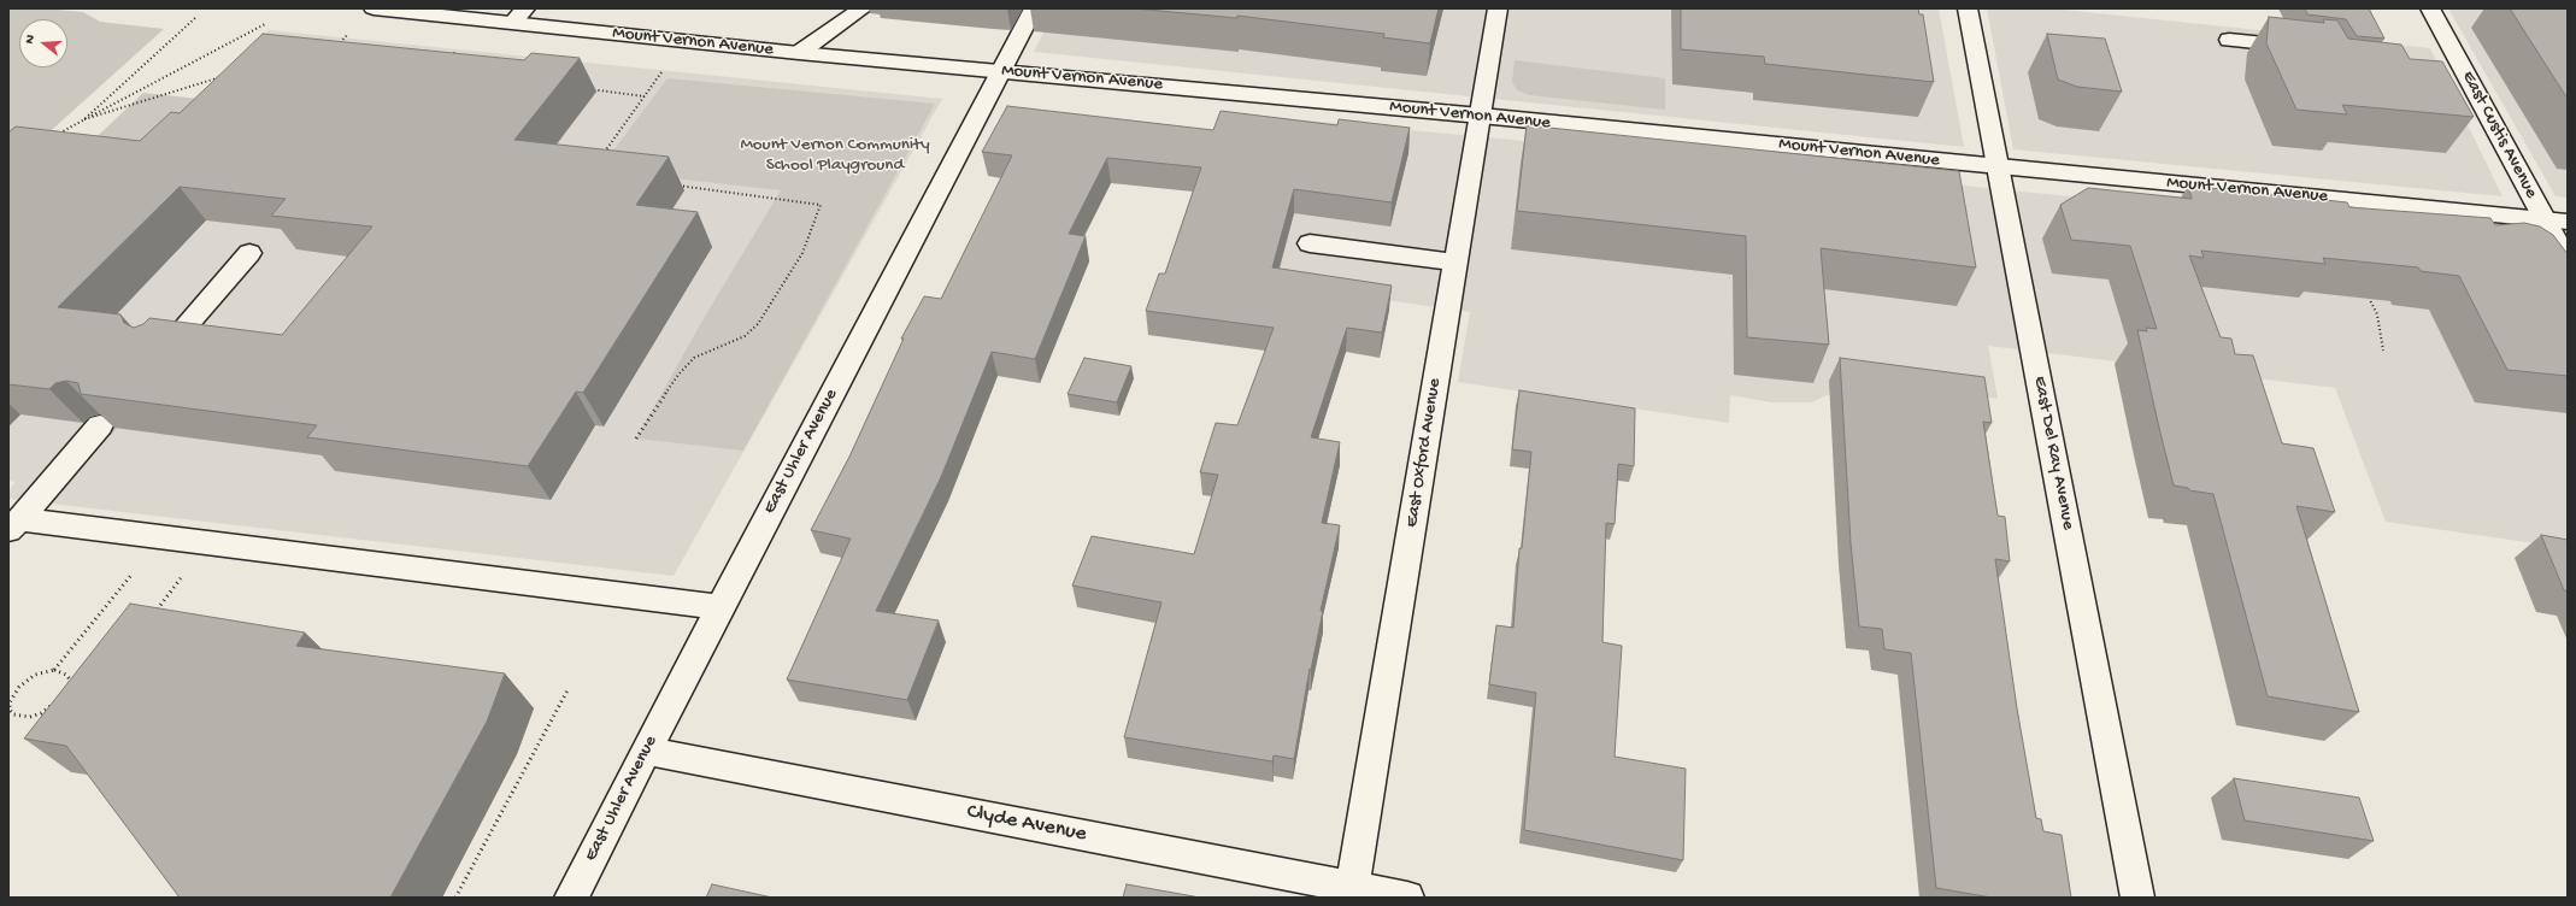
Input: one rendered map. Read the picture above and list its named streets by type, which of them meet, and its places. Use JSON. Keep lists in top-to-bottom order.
{
  "streets": {
    "street": [
      "Mount Vernon Avenue",
      "East Custis Avenue",
      "East Uhler Avenue",
      "East Oxford Avenue",
      "East Del Ray Avenue",
      "Clyde Avenue"
    ]
  },
  "crossings": [
    ["Mount Vernon Avenue", "East Custis Avenue"],
    ["Mount Vernon Avenue", "East Uhler Avenue"],
    ["Mount Vernon Avenue", "East Oxford Avenue"],
    ["Mount Vernon Avenue", "East Del Ray Avenue"],
    ["East Uhler Avenue", "Clyde Avenue"],
    ["East Oxford Avenue", "Clyde Avenue"]
  ],
  "parks": ["Mount Vernon Community School Playground"],
  "north": "left"
}
